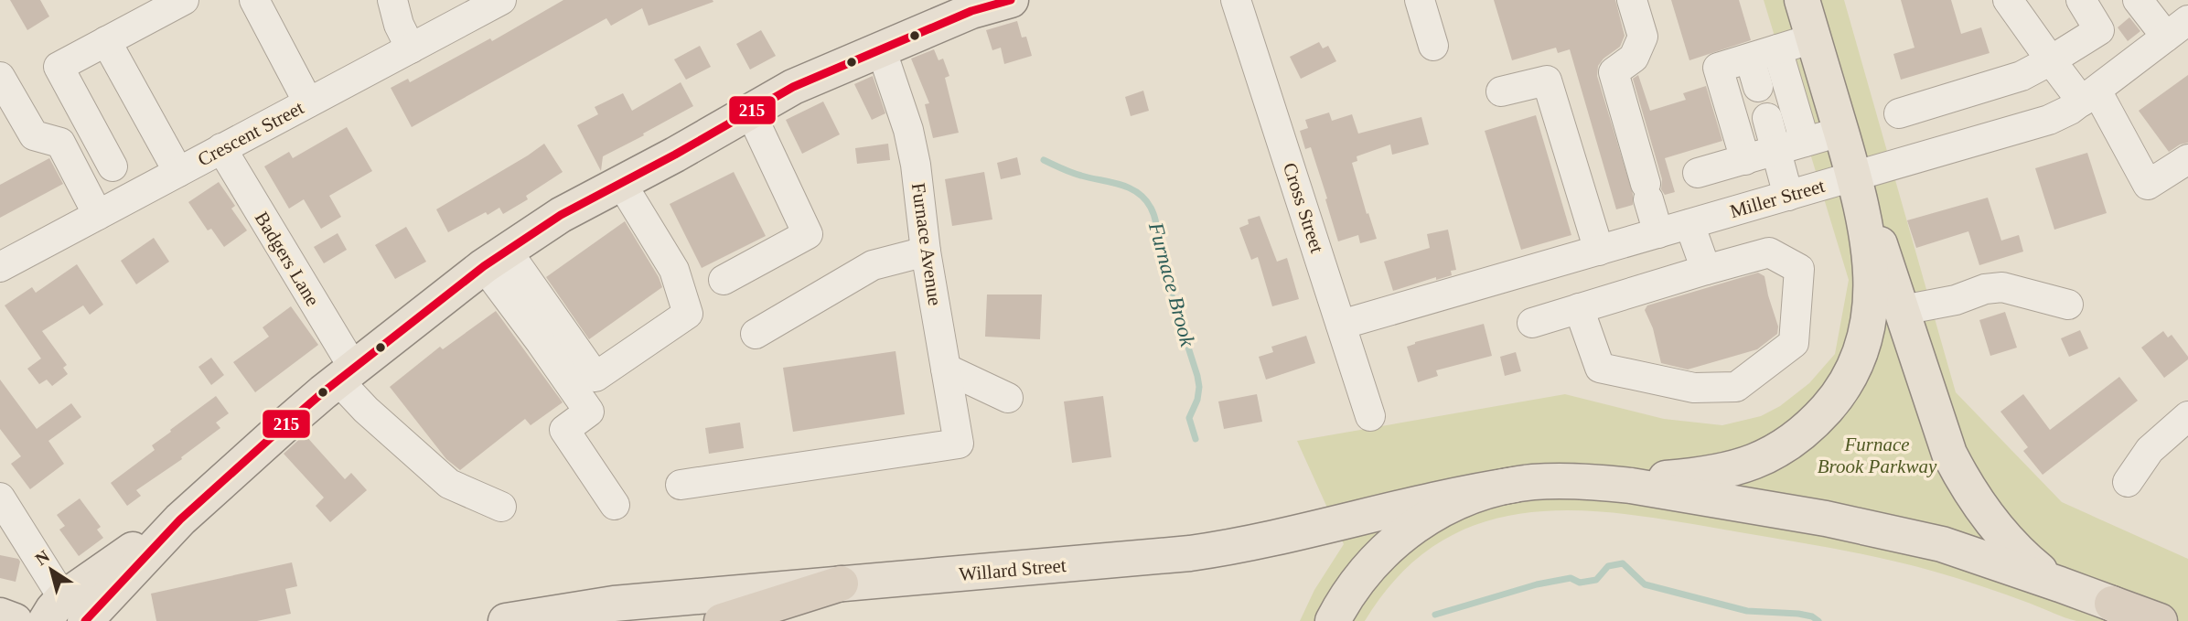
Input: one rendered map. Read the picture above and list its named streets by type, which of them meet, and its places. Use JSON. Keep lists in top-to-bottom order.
{
  "streets": {
    "main road": ["Willard Street"],
    "street": [
      "Crescent Street",
      "Miller Street",
      "Cross Street",
      "Furnace Avenue",
      "Badgers Lane"
    ]
  },
  "crossings": [
    ["Crescent Street", "Badgers Lane"],
    ["Miller Street", "Cross Street"]
  ],
  "water": ["Furnace Brook"],
  "parks": ["Furnace Brook Parkway"],
  "lines": ["transit line 215"],
  "north": "top left"
}
